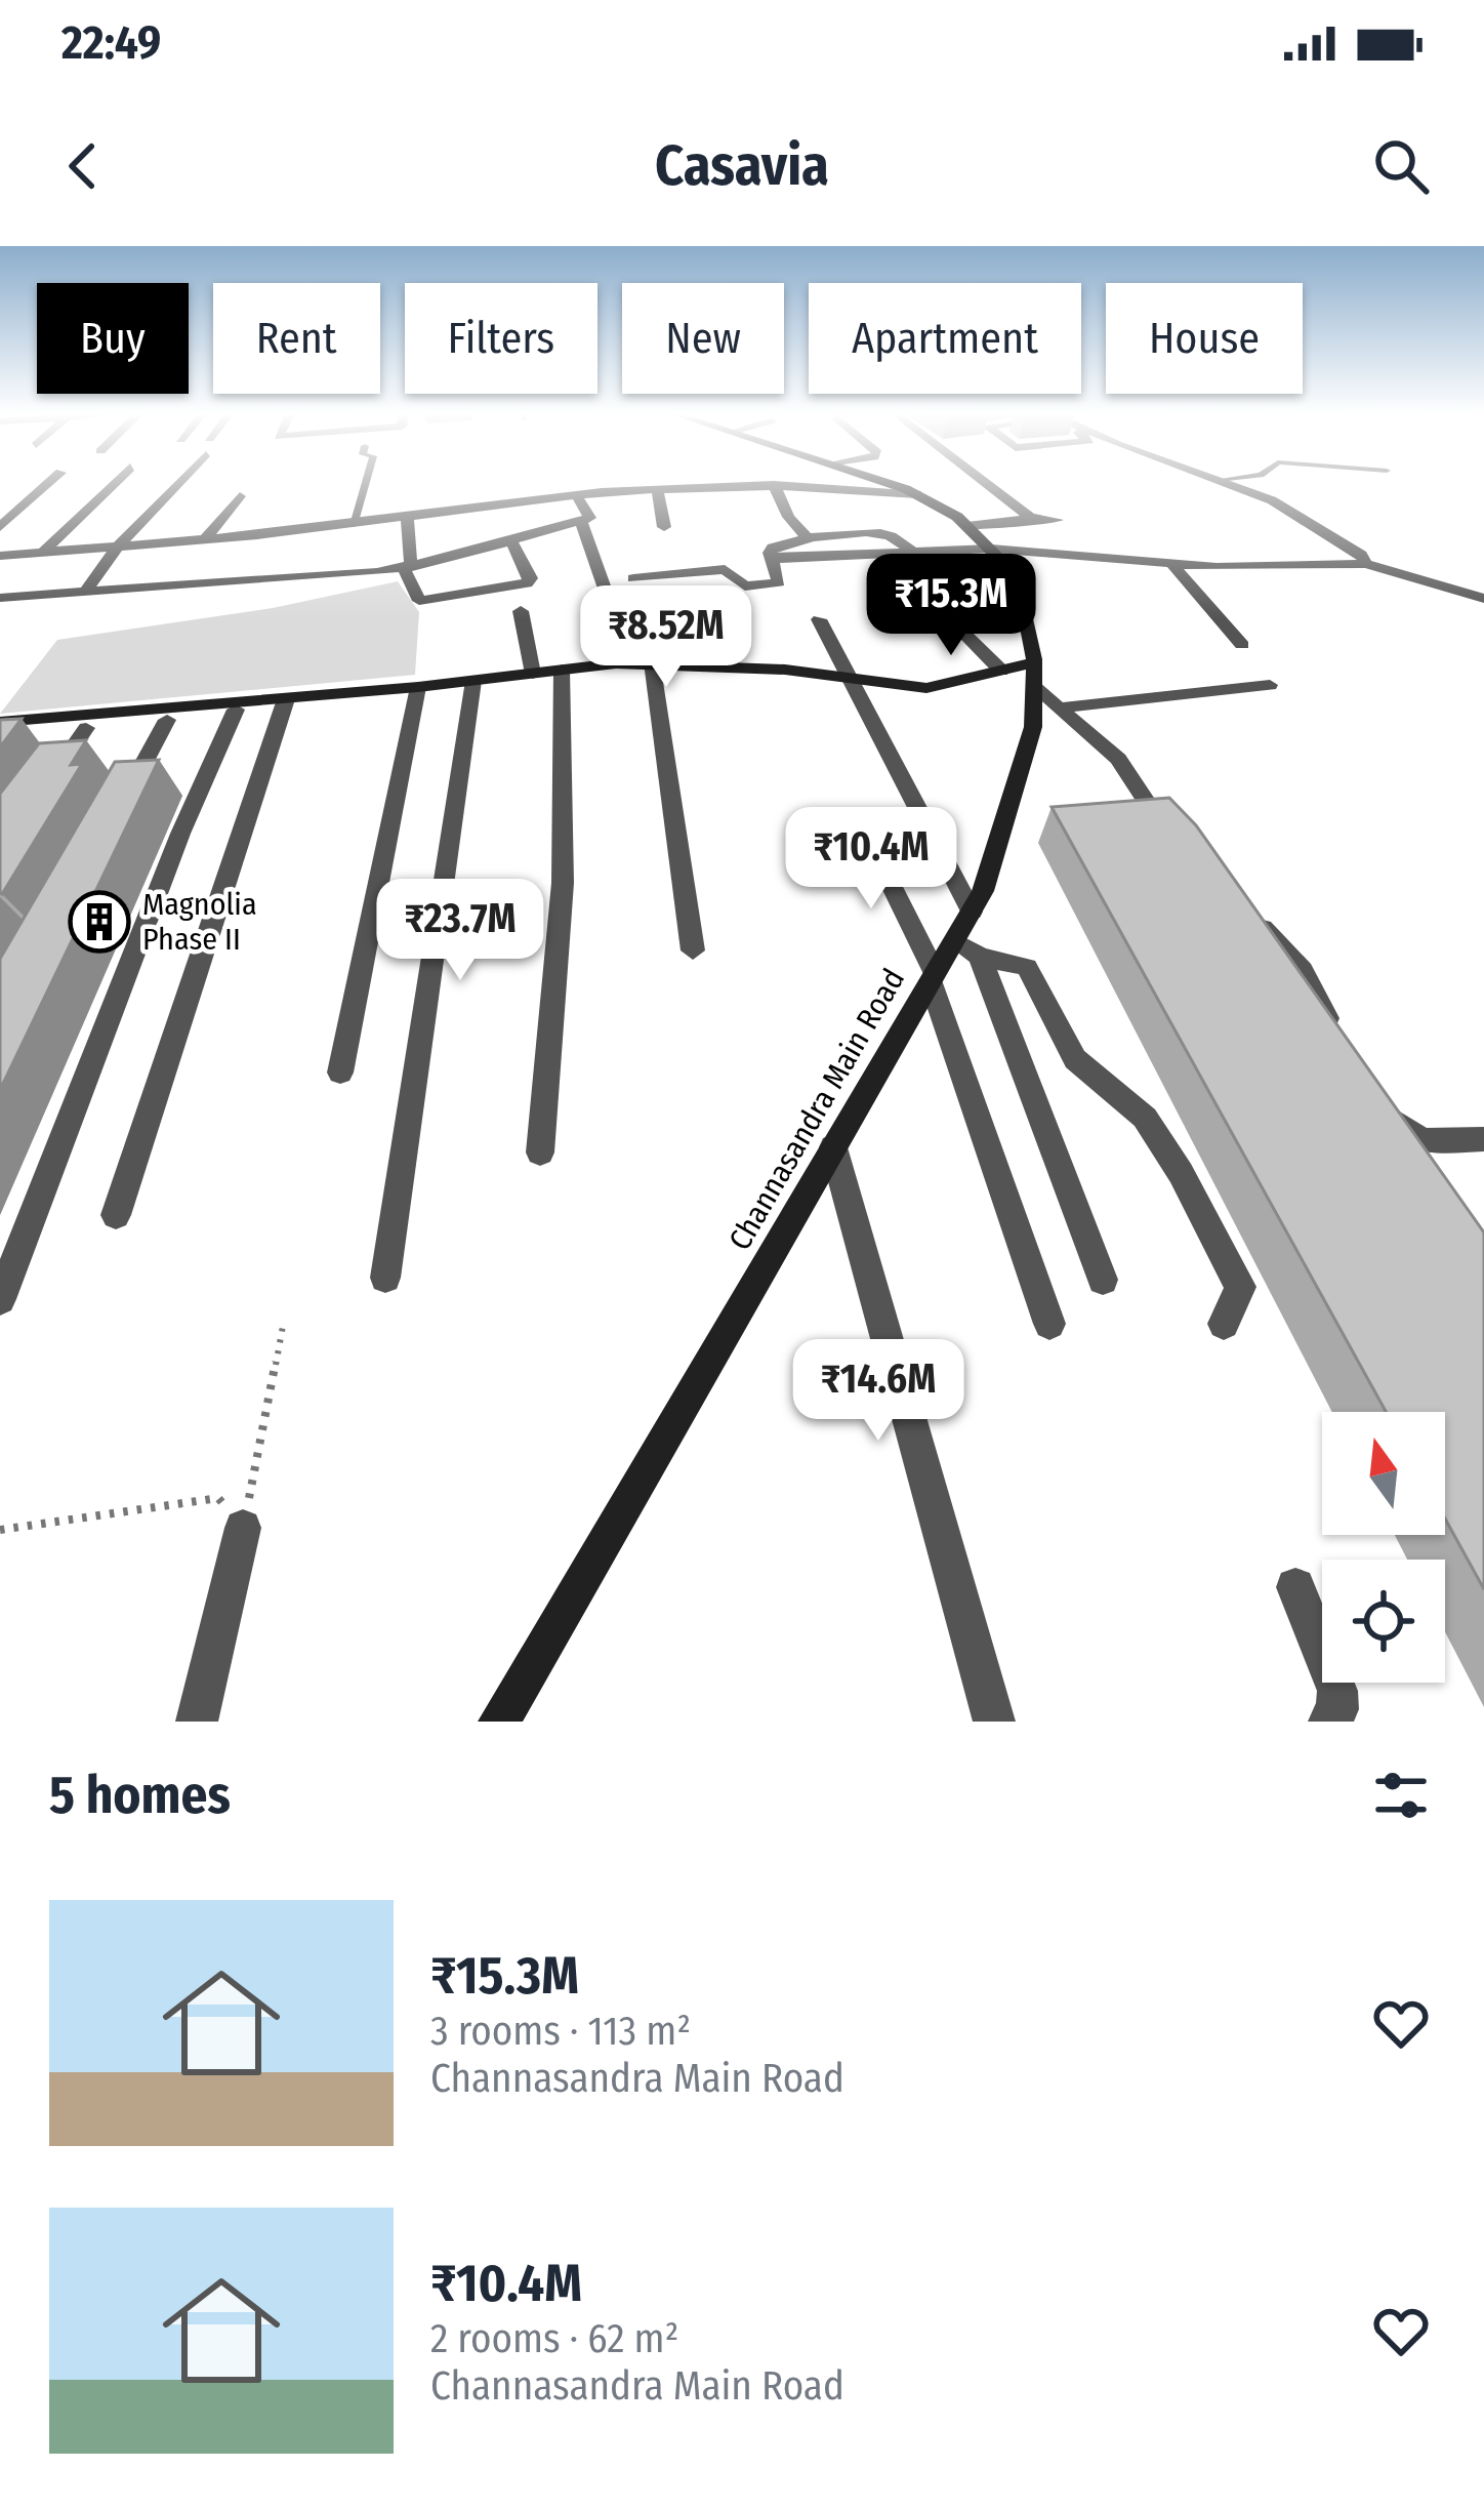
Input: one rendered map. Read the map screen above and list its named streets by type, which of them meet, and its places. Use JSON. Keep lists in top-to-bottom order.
{
  "streets": {
    "street": ["Channasandra Main Road"]
  },
  "places": {
    "building": ["Magnolia Phase II"]
  },
  "north": "top",
  "page": {
    "status": "22:49",
    "header": "Casavia",
    "chip": [
      "Buy",
      "Rent",
      "Filters",
      "New",
      "Apartment",
      "House"
    ],
    "price": [
      "₹15.3M",
      "₹8.52M",
      "₹10.4M",
      "₹23.7M",
      "₹14.6M"
    ],
    "heading": "5 homes",
    "list": [
      {
        "name": "₹15.3M",
        "note": "3 rooms · 113 m² · Channasandra Main Road"
      },
      {
        "name": "₹10.4M",
        "note": "2 rooms · 62 m² · Channasandra Main Road"
      }
    ]
  }
}
